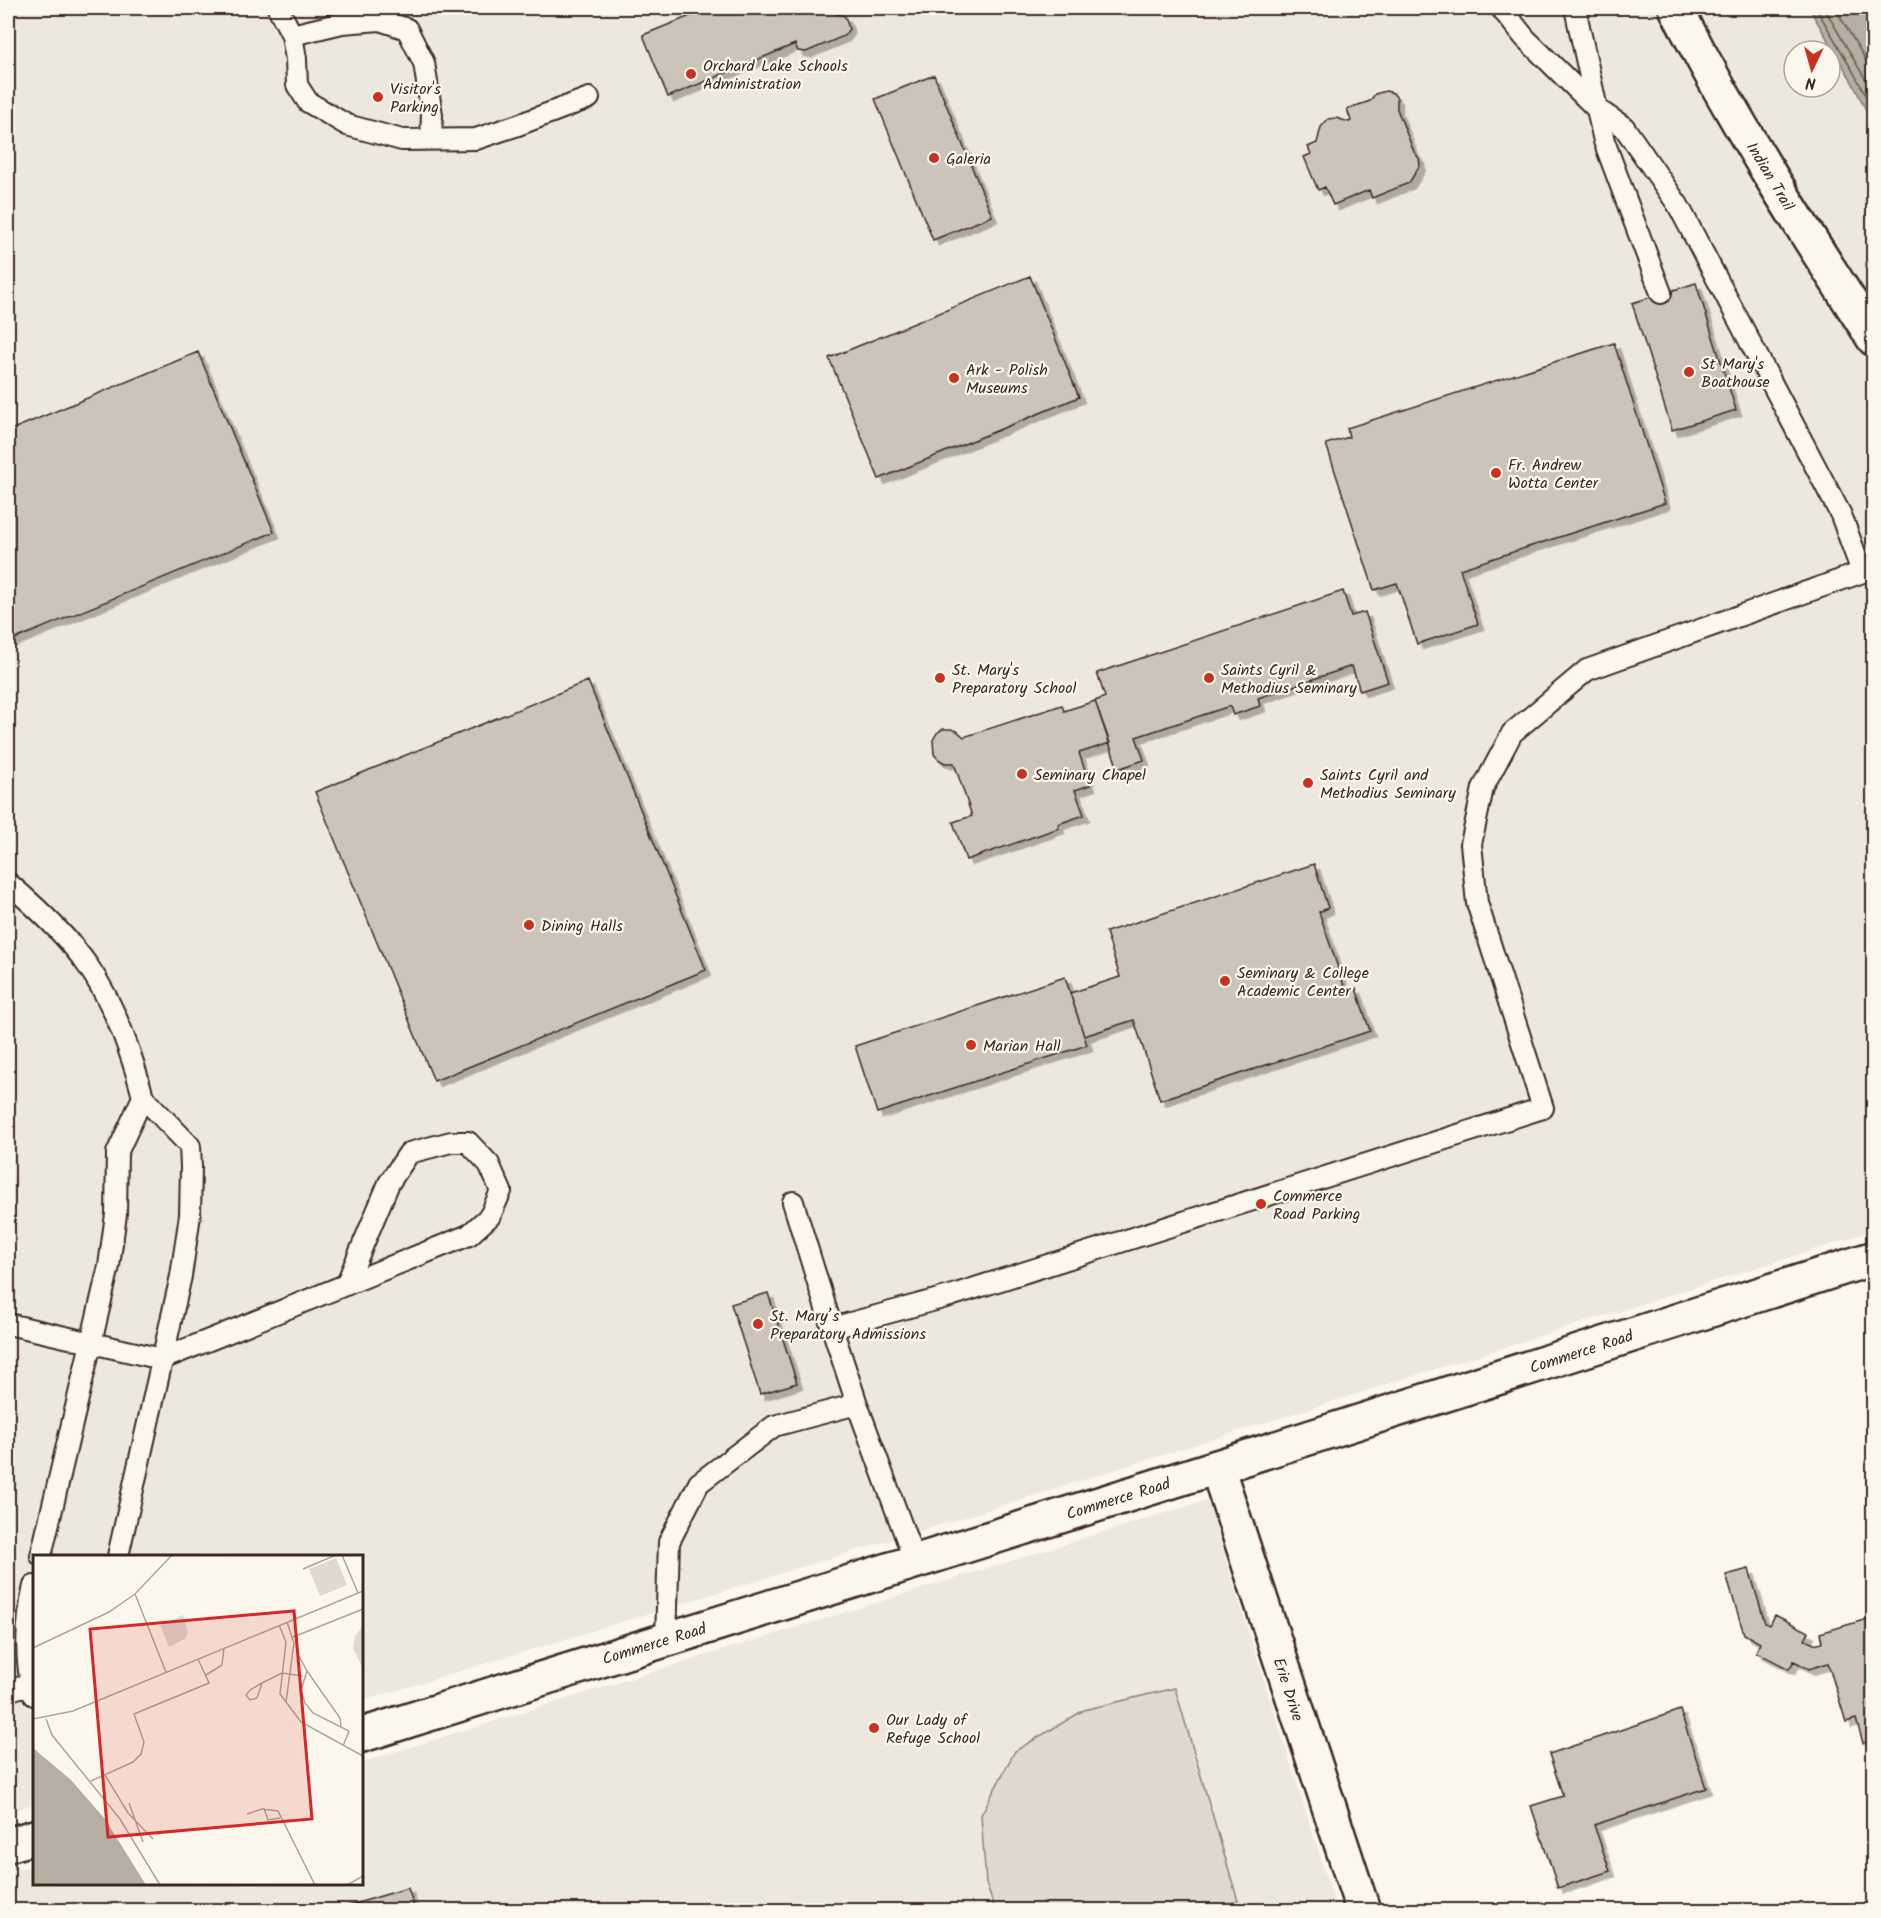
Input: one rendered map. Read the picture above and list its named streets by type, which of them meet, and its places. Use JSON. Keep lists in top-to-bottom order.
{
  "streets": {
    "main road": ["Indian Trail", "Commerce Road", "Erie Drive"]
  },
  "crossings": [
    ["Commerce Road", "Erie Drive"]
  ],
  "places": [
    "Orchard Lake Schools Administration",
    "Visitor's Parking",
    "Galeria",
    "St Mary's Boathouse",
    "Ark - Polish Museums",
    "Fr. Andrew Wotta Center",
    "St. Mary's Preparatory School",
    "Saints Cyril & Methodius Seminary",
    "Seminary Chapel",
    "Saints Cyril and Methodius Seminary",
    "Dining Halls",
    "Seminary & College Academic Center",
    "Marian Hall",
    "Commerce Road Parking",
    "St. Mary’s Preparatory Admissions",
    "Our Lady of Refuge School"
  ],
  "north": "bottom"
}
